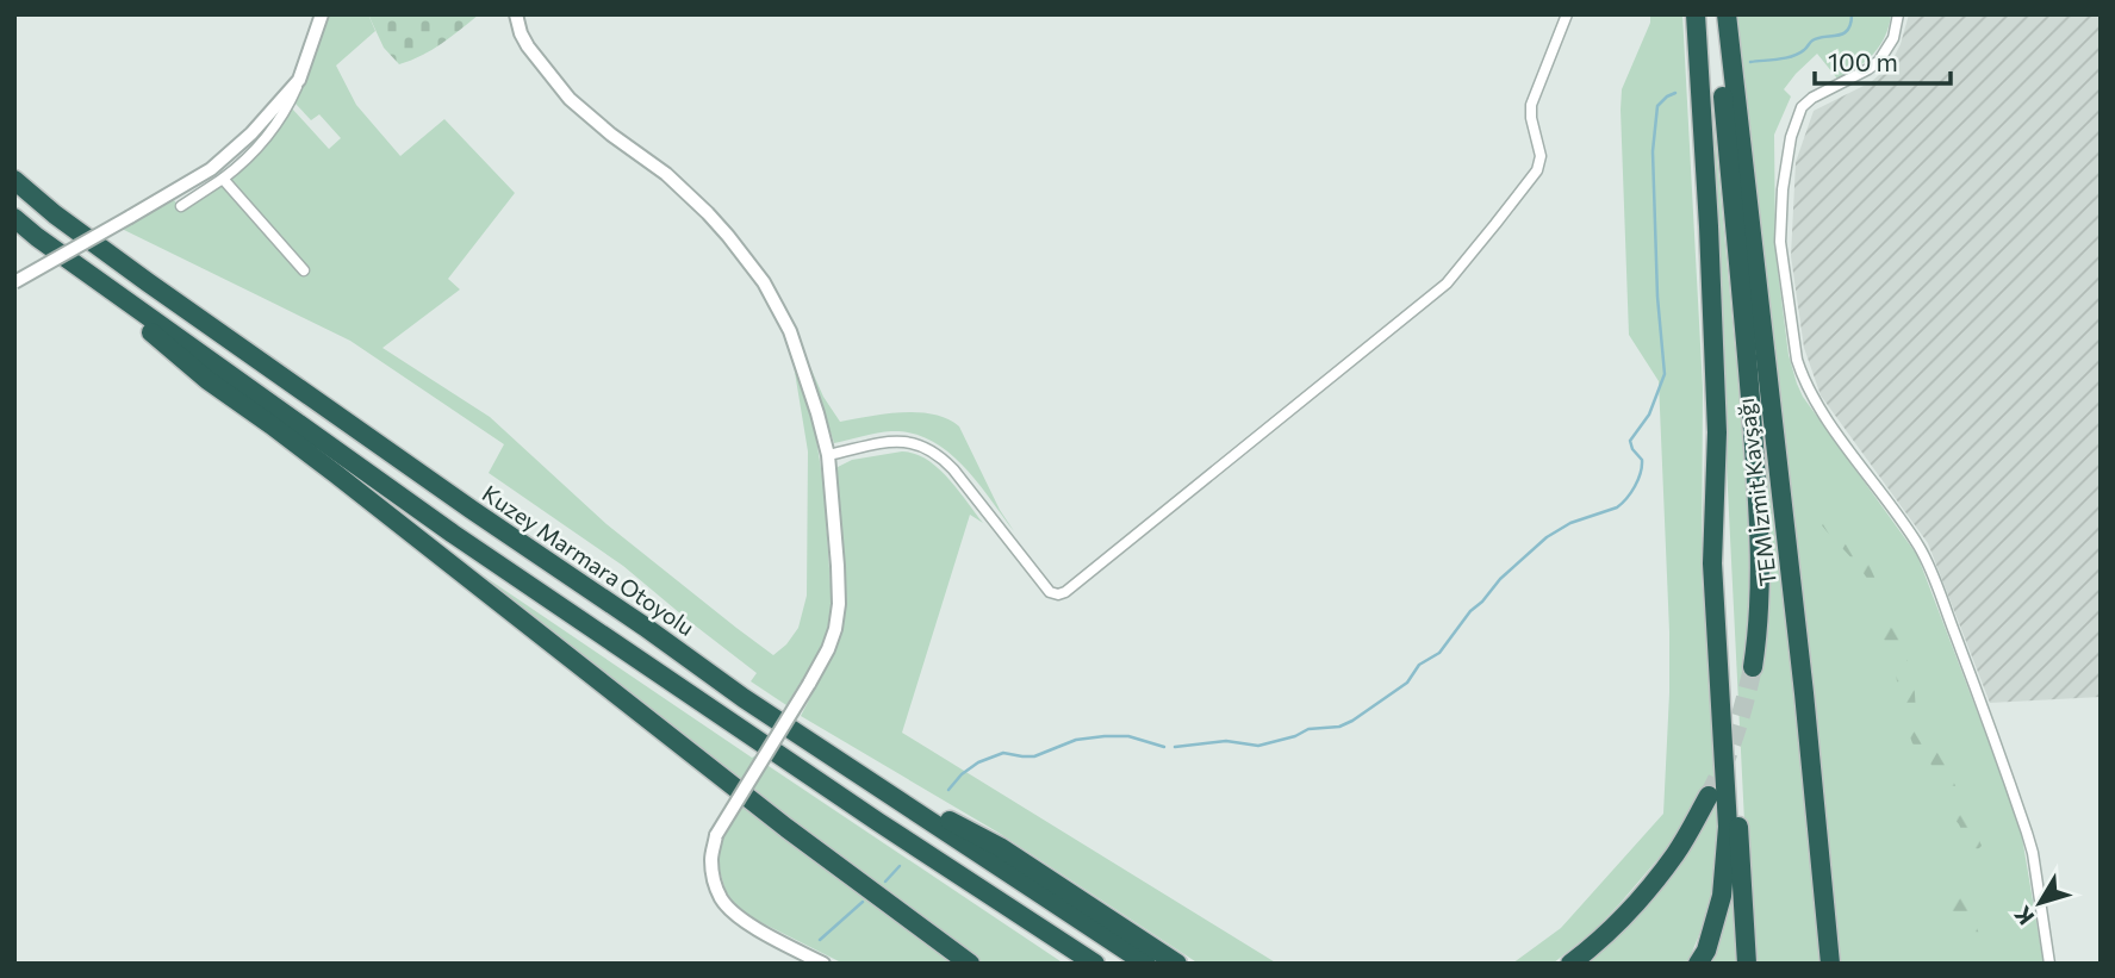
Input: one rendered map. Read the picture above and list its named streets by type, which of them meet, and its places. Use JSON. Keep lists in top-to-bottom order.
{
  "streets": {
    "highway": ["TEM İzmit Kavşağı", "Kuzey Marmara Otoyolu"]
  },
  "scale_bar": "100 m",
  "north": "bottom left"
}
